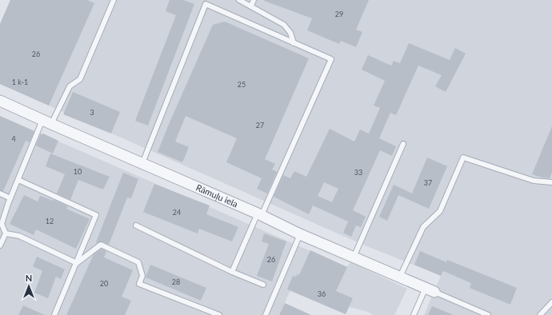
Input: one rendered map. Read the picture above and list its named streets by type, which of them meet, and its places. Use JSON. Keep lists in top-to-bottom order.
{
  "streets": {
    "street": ["Rāmuļu iela"]
  },
  "house_numbers": [
    "29",
    "26",
    "1 k-1",
    "25",
    "3",
    "27",
    "4",
    "10",
    "33",
    "37",
    "24",
    "12",
    "26",
    "28",
    "20",
    "36"
  ],
  "north": "top"
}
